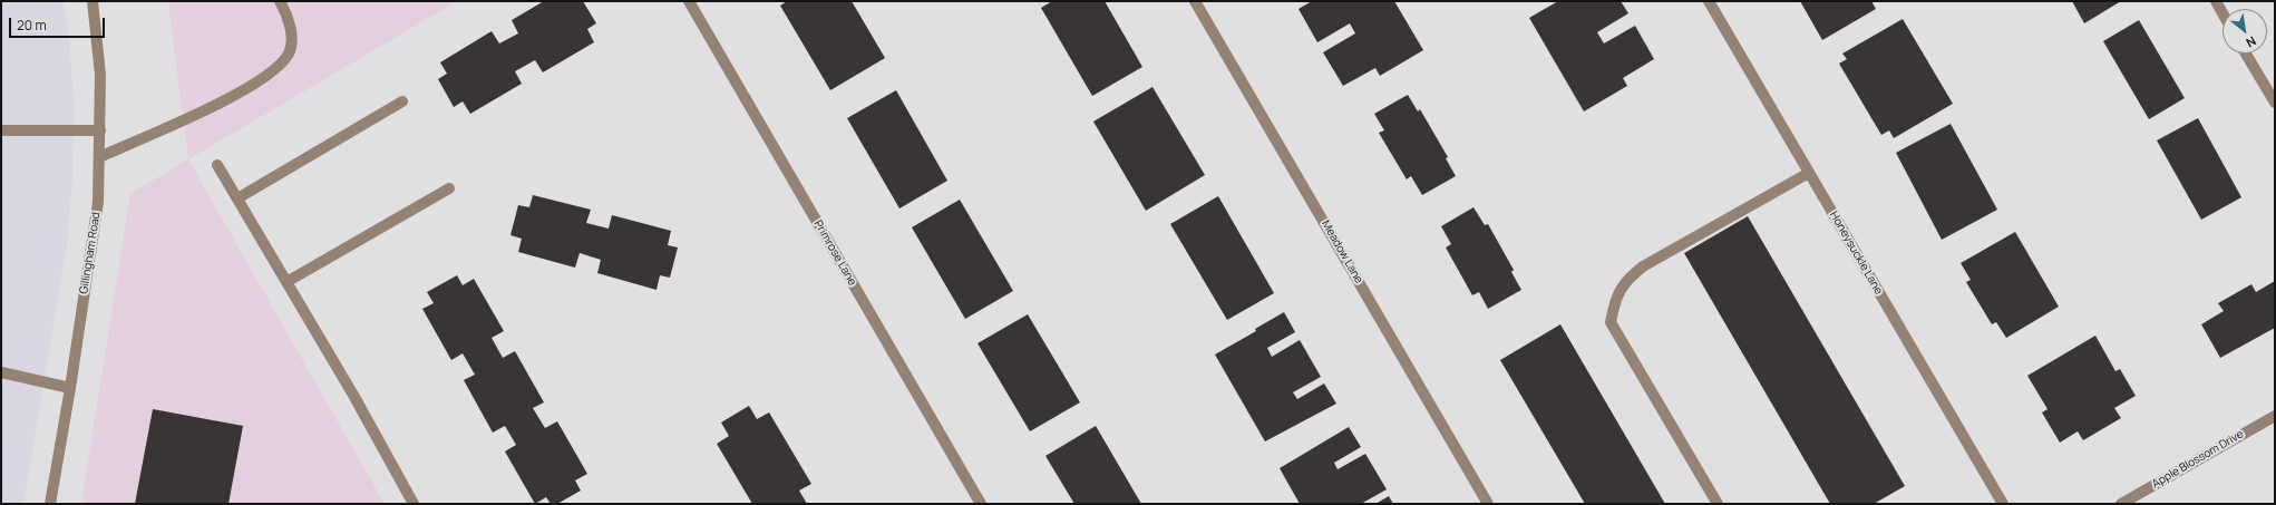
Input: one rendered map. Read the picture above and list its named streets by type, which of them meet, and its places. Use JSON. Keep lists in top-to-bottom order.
{
  "streets": {
    "street": [
      "Meadow Lane",
      "Gillingham Road",
      "Primrose Lane",
      "Honeysuckle Lane",
      "Apple Blossom Drive"
    ]
  },
  "scale_bar": "20 m",
  "north": "bottom right"
}
